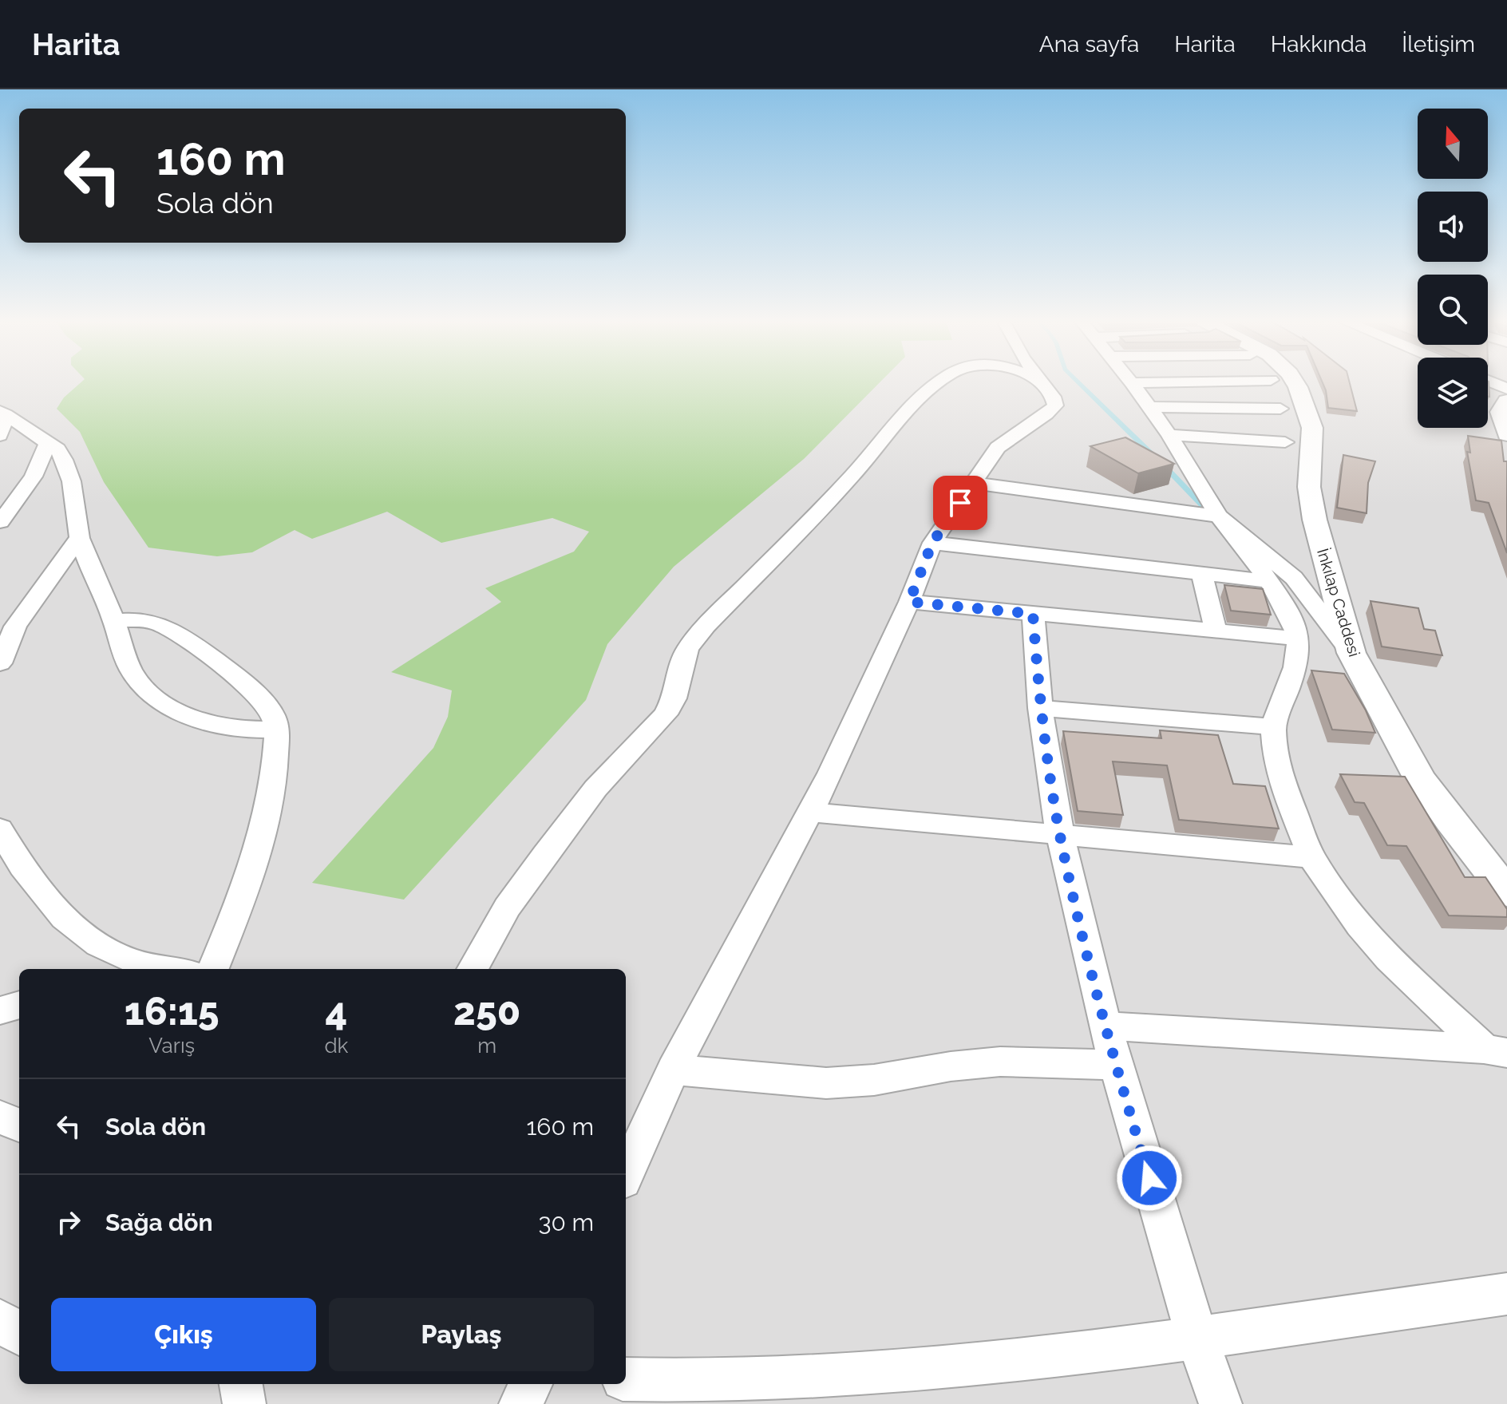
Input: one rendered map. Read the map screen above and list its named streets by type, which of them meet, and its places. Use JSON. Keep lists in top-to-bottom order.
{
  "streets": {
    "street": ["İnkılap Caddesi"]
  },
  "north": "top",
  "page": {
    "header": "Harita",
    "nav": [
      "Ana sayfa",
      "Harita",
      "Hakkında",
      "İletişim"
    ],
    "turn": ["160 m", "Sola dön"],
    "eta": [
      "16:15",
      "Varış",
      "4",
      "dk",
      "250",
      "m"
    ],
    "list": [
      {
        "name": "Sola dön",
        "value": "160 m"
      },
      {
        "name": "Sağa dön",
        "value": "30 m"
      }
    ],
    "buttons": ["Çıkış", "Paylaş"]
  }
}
